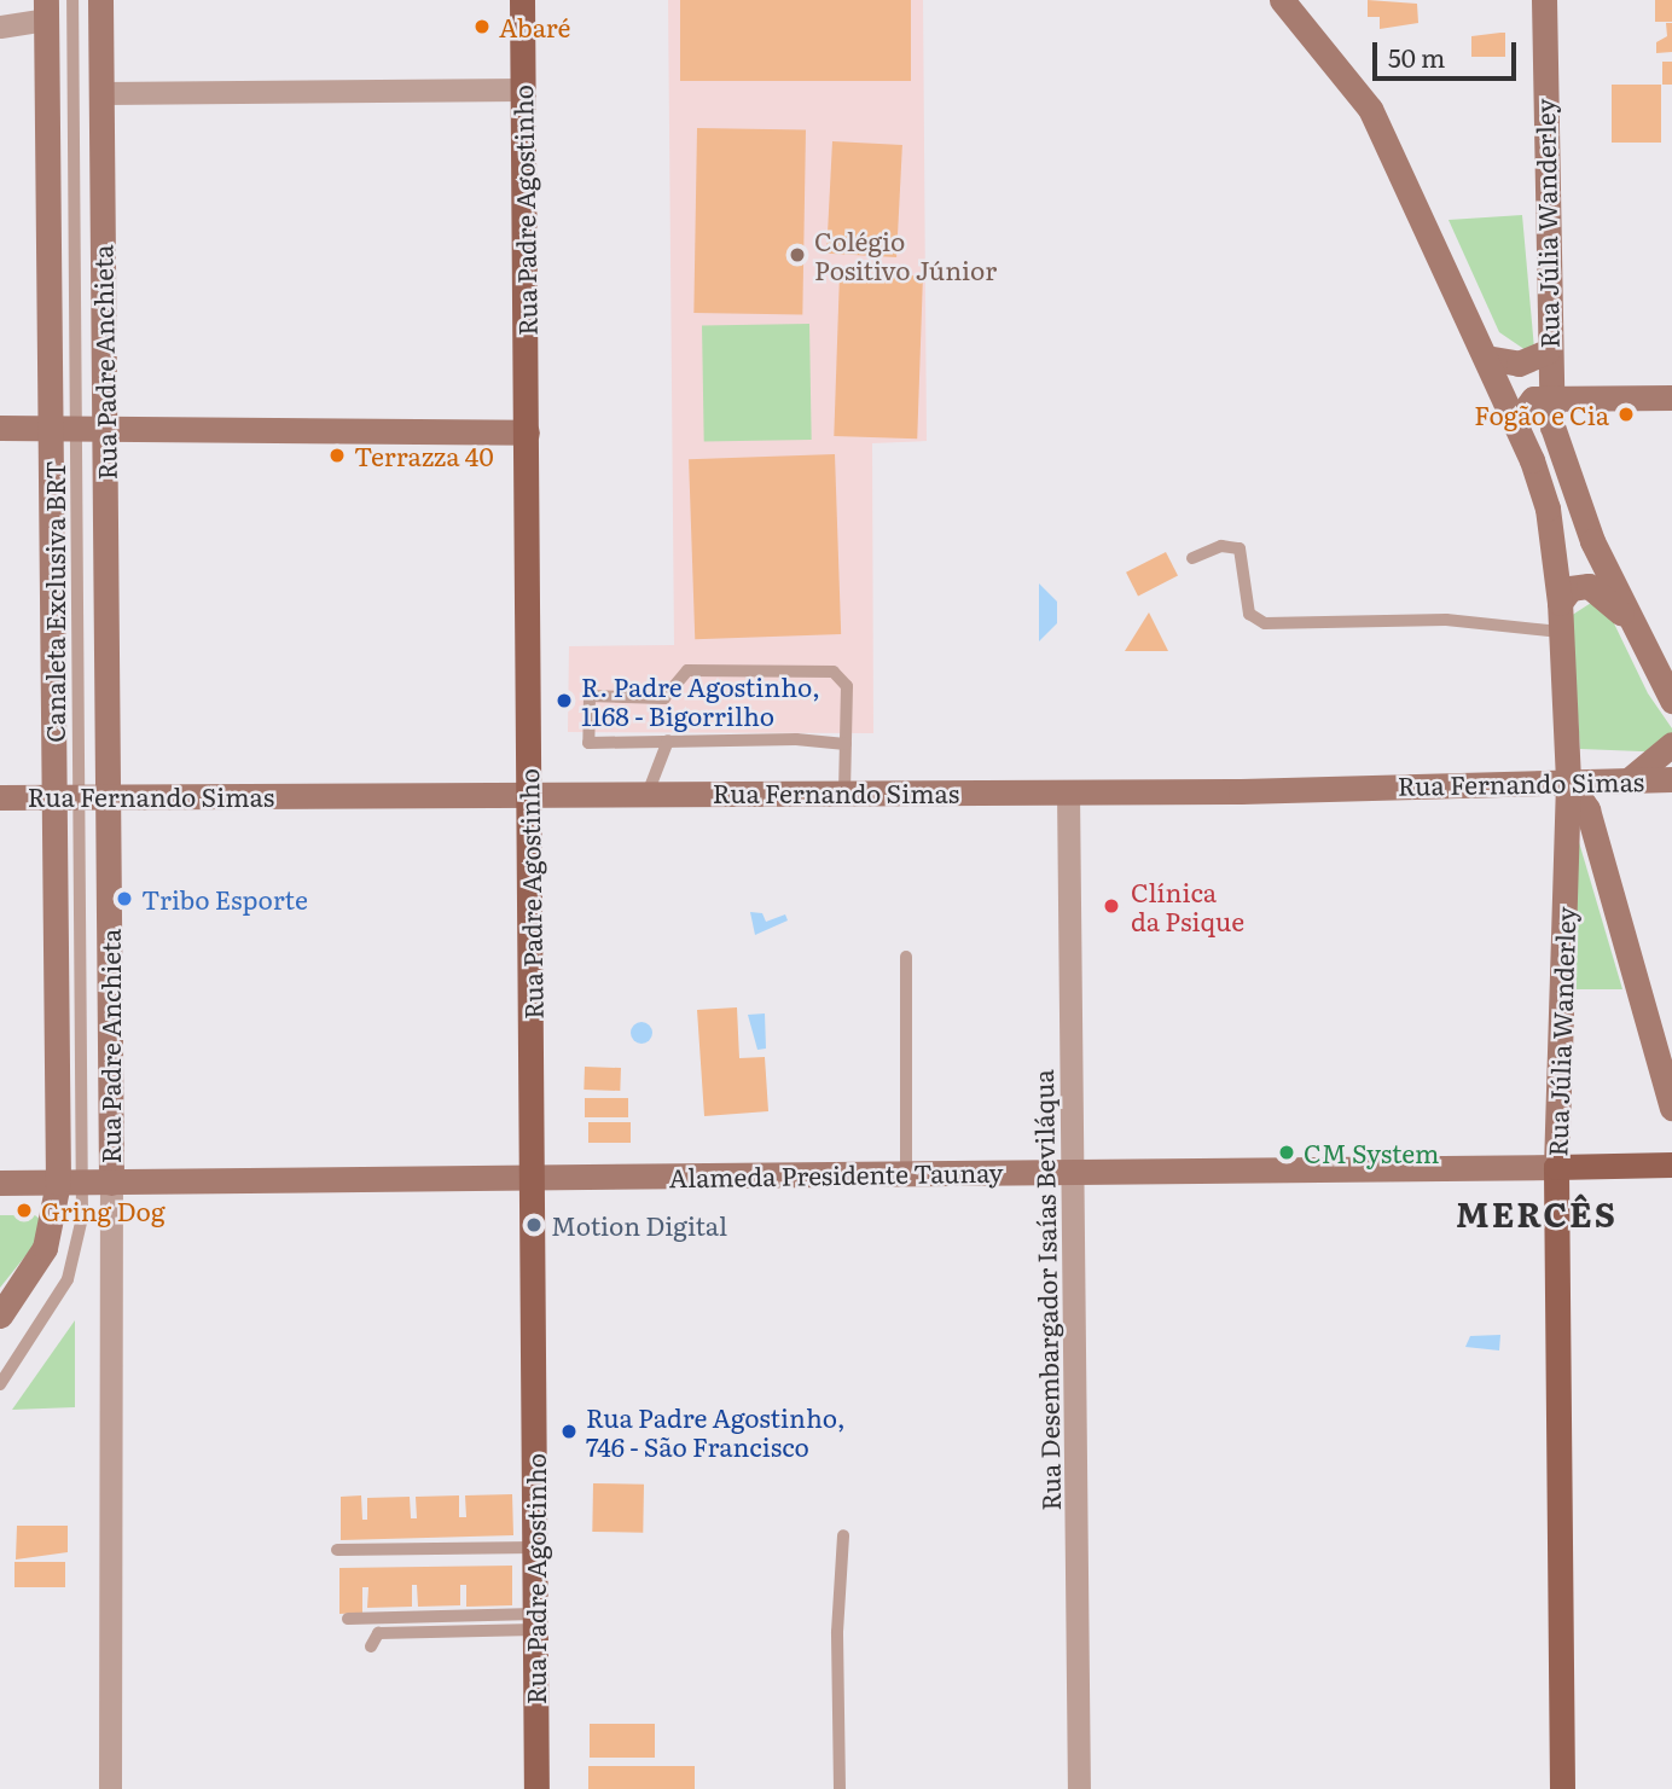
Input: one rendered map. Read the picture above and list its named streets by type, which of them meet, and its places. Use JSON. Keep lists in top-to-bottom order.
{
  "streets": {
    "main road": [
      "Rua Padre Agostinho",
      "Rua Júlia Wanderley",
      "Rua Padre Anchieta",
      "Rua Fernando Simas",
      "Alameda Presidente Taunay"
    ],
    "street": ["Rua Desembargador Isaías Beviláqua"],
    "lane": ["Canaleta Exclusiva BRT"]
  },
  "crossings": [
    ["Rua Padre Agostinho", "Rua Fernando Simas"],
    ["Rua Padre Agostinho", "Alameda Presidente Taunay"],
    ["Rua Júlia Wanderley", "Rua Fernando Simas"],
    ["Rua Júlia Wanderley", "Alameda Presidente Taunay"],
    ["Rua Padre Anchieta", "Canaleta Exclusiva BRT"],
    ["Rua Padre Anchieta", "Rua Fernando Simas"],
    ["Rua Padre Anchieta", "Alameda Presidente Taunay"],
    ["Rua Fernando Simas", "Rua Desembargador Isaías Beviláqua"],
    ["Alameda Presidente Taunay", "Rua Desembargador Isaías Beviláqua"]
  ],
  "districts": ["MERCÊS"],
  "places": [
    "Abaré",
    "Colégio Positivo Júnior",
    "Fogão e Cia",
    "Terrazza 40",
    "R. Padre Agostinho, 1168 - Bigorrilho",
    "Tribo Esporte",
    "Clínica da Psique",
    "CM System",
    "Gring Dog",
    "Motion Digital",
    "Rua Padre Agostinho, 746 - São Francisco"
  ],
  "scale_bar": "50 m"
}
